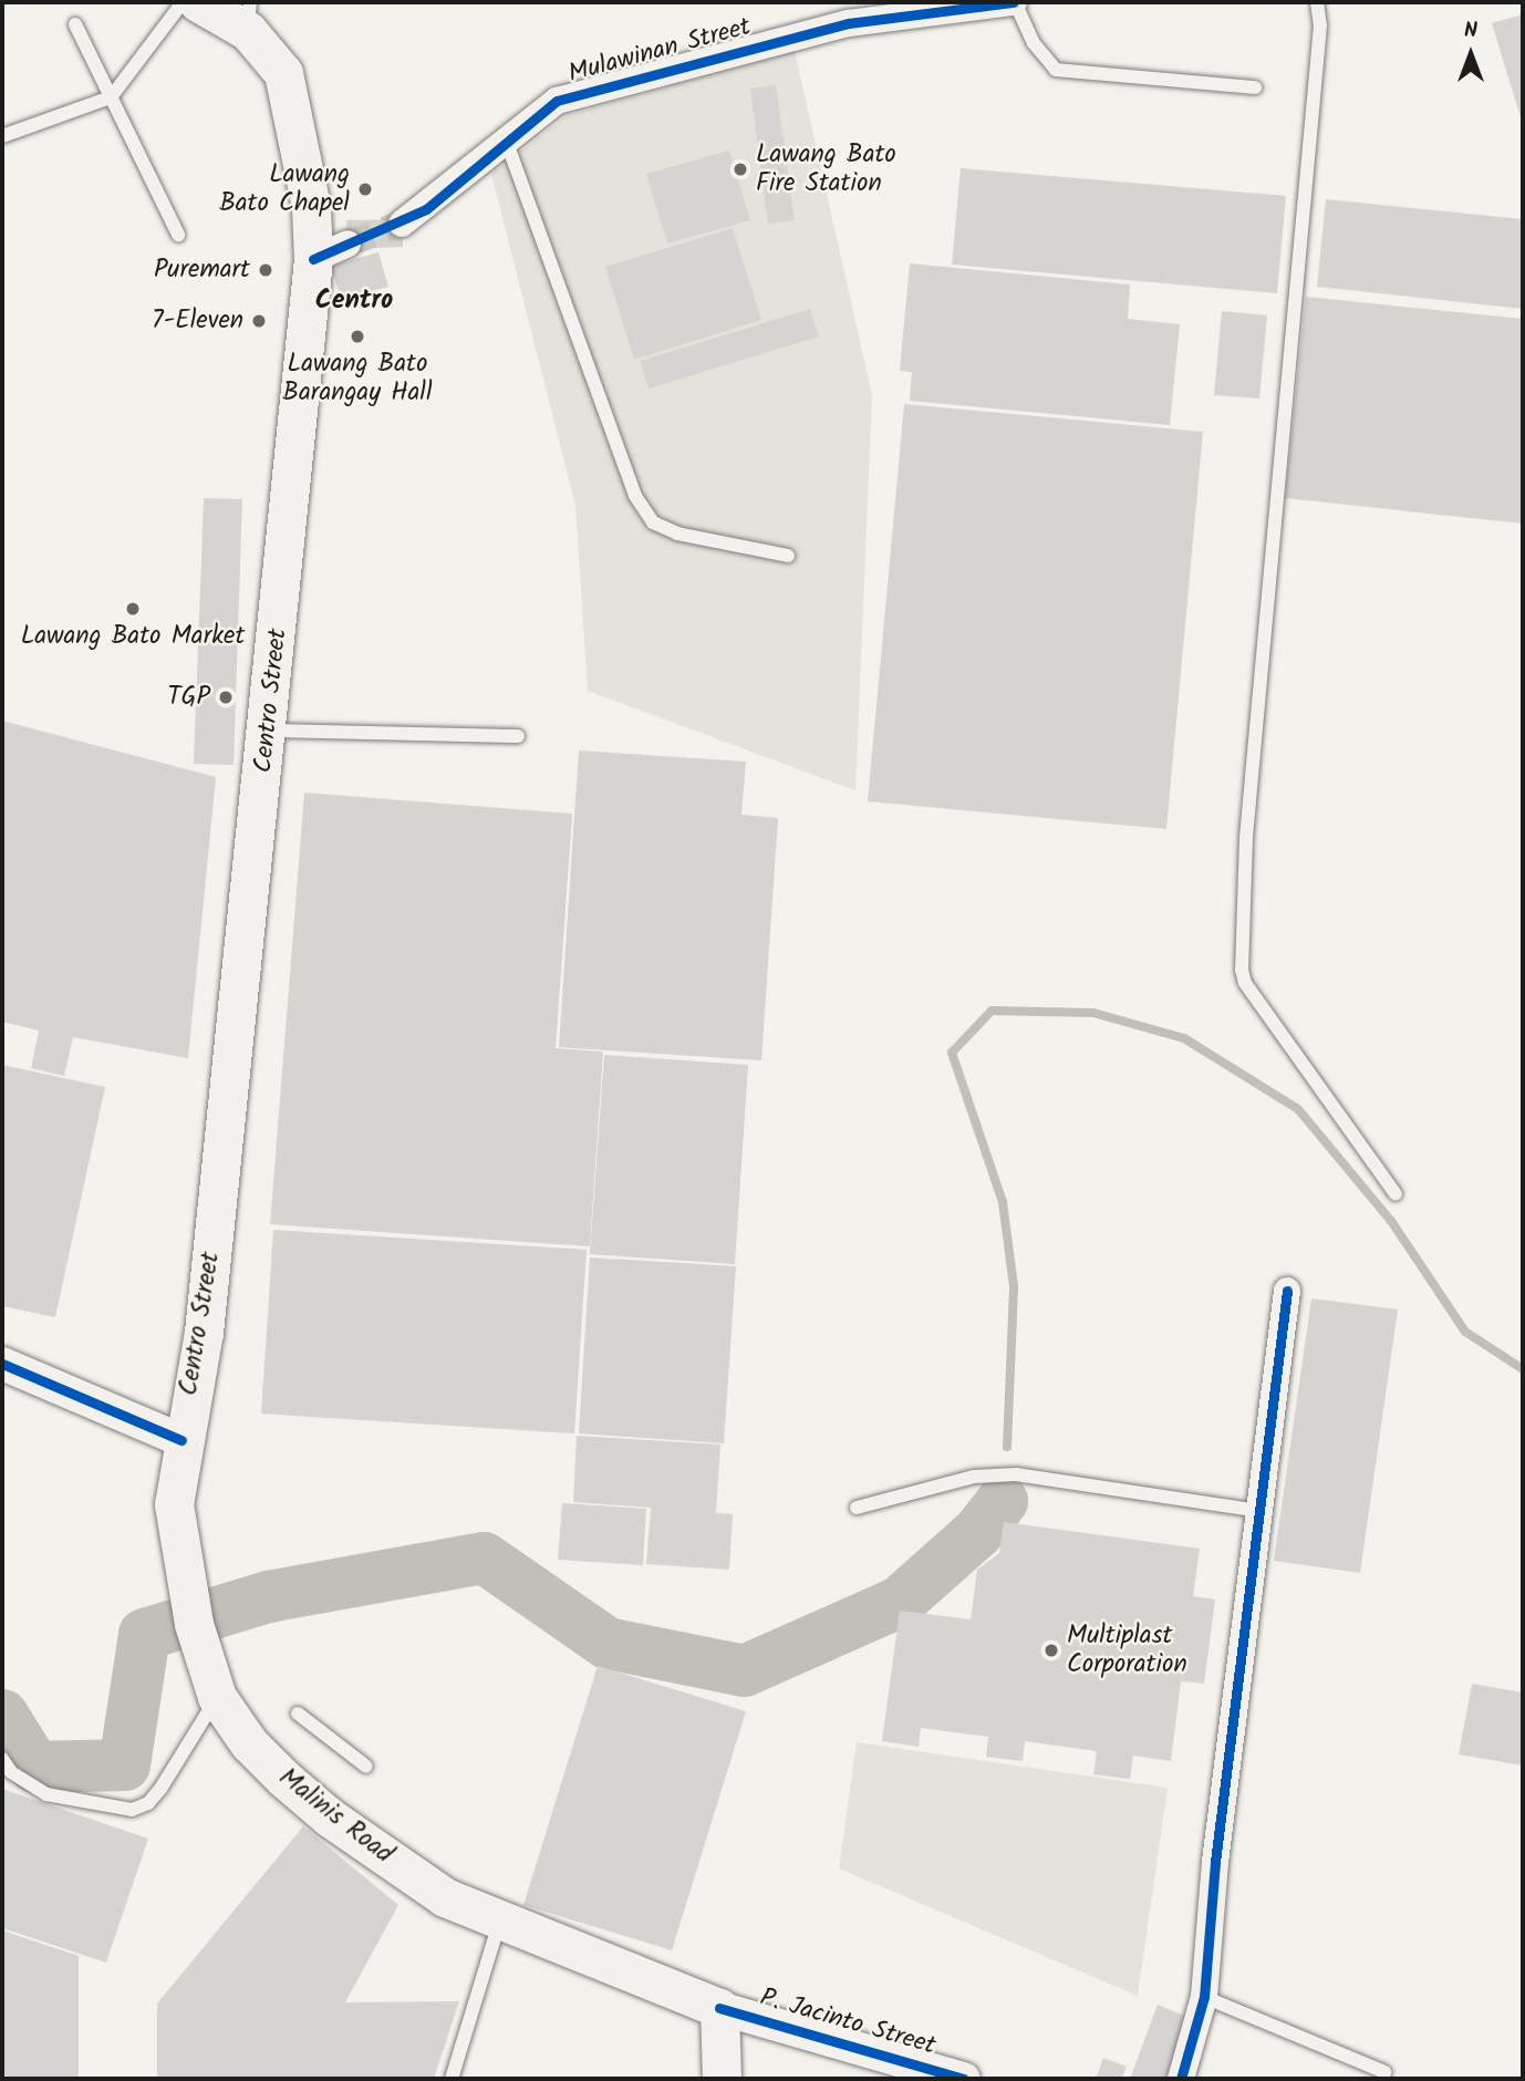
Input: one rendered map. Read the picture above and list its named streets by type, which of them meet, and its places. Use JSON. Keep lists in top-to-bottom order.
{
  "streets": {
    "main road": ["Centro Street", "Malinis Road"],
    "street": ["Mulawinan Street", "P. Jacinto Street"]
  },
  "crossings": [
    ["Centro Street", "Malinis Road"],
    ["Malinis Road", "P. Jacinto Street"]
  ],
  "districts": ["Centro"],
  "places": [
    "Lawang Bato Fire Station",
    "Lawang Bato Chapel",
    "Puremart",
    "7-Eleven",
    "Lawang Bato Barangay Hall",
    "Lawang Bato Market",
    "TGP",
    "Multiplast Corporation"
  ],
  "north": "top"
}
